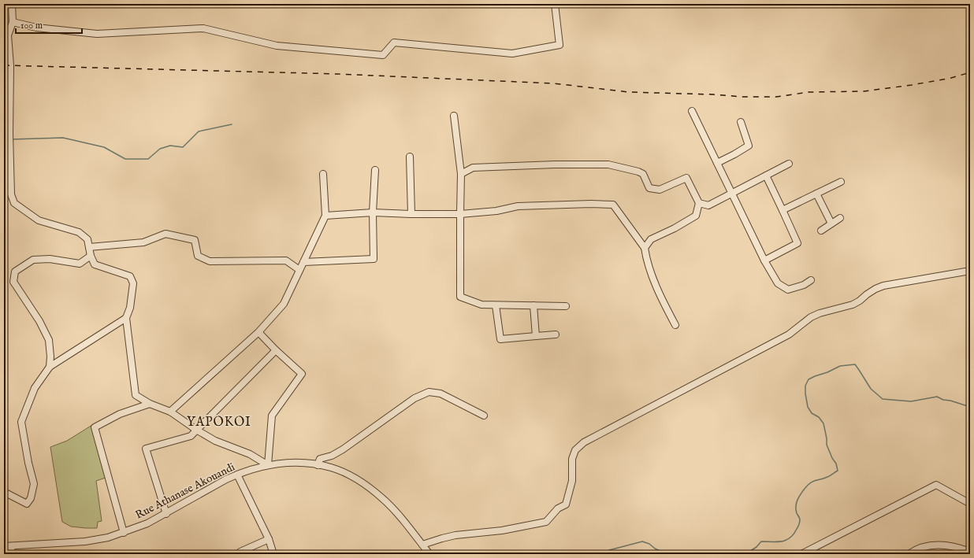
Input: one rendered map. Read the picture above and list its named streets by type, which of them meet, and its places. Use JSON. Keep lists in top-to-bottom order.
{
  "streets": {
    "street": ["Rue Athanase Akouandi"]
  },
  "districts": ["YAPOKOI"],
  "scale_bar": "100 m"
}
